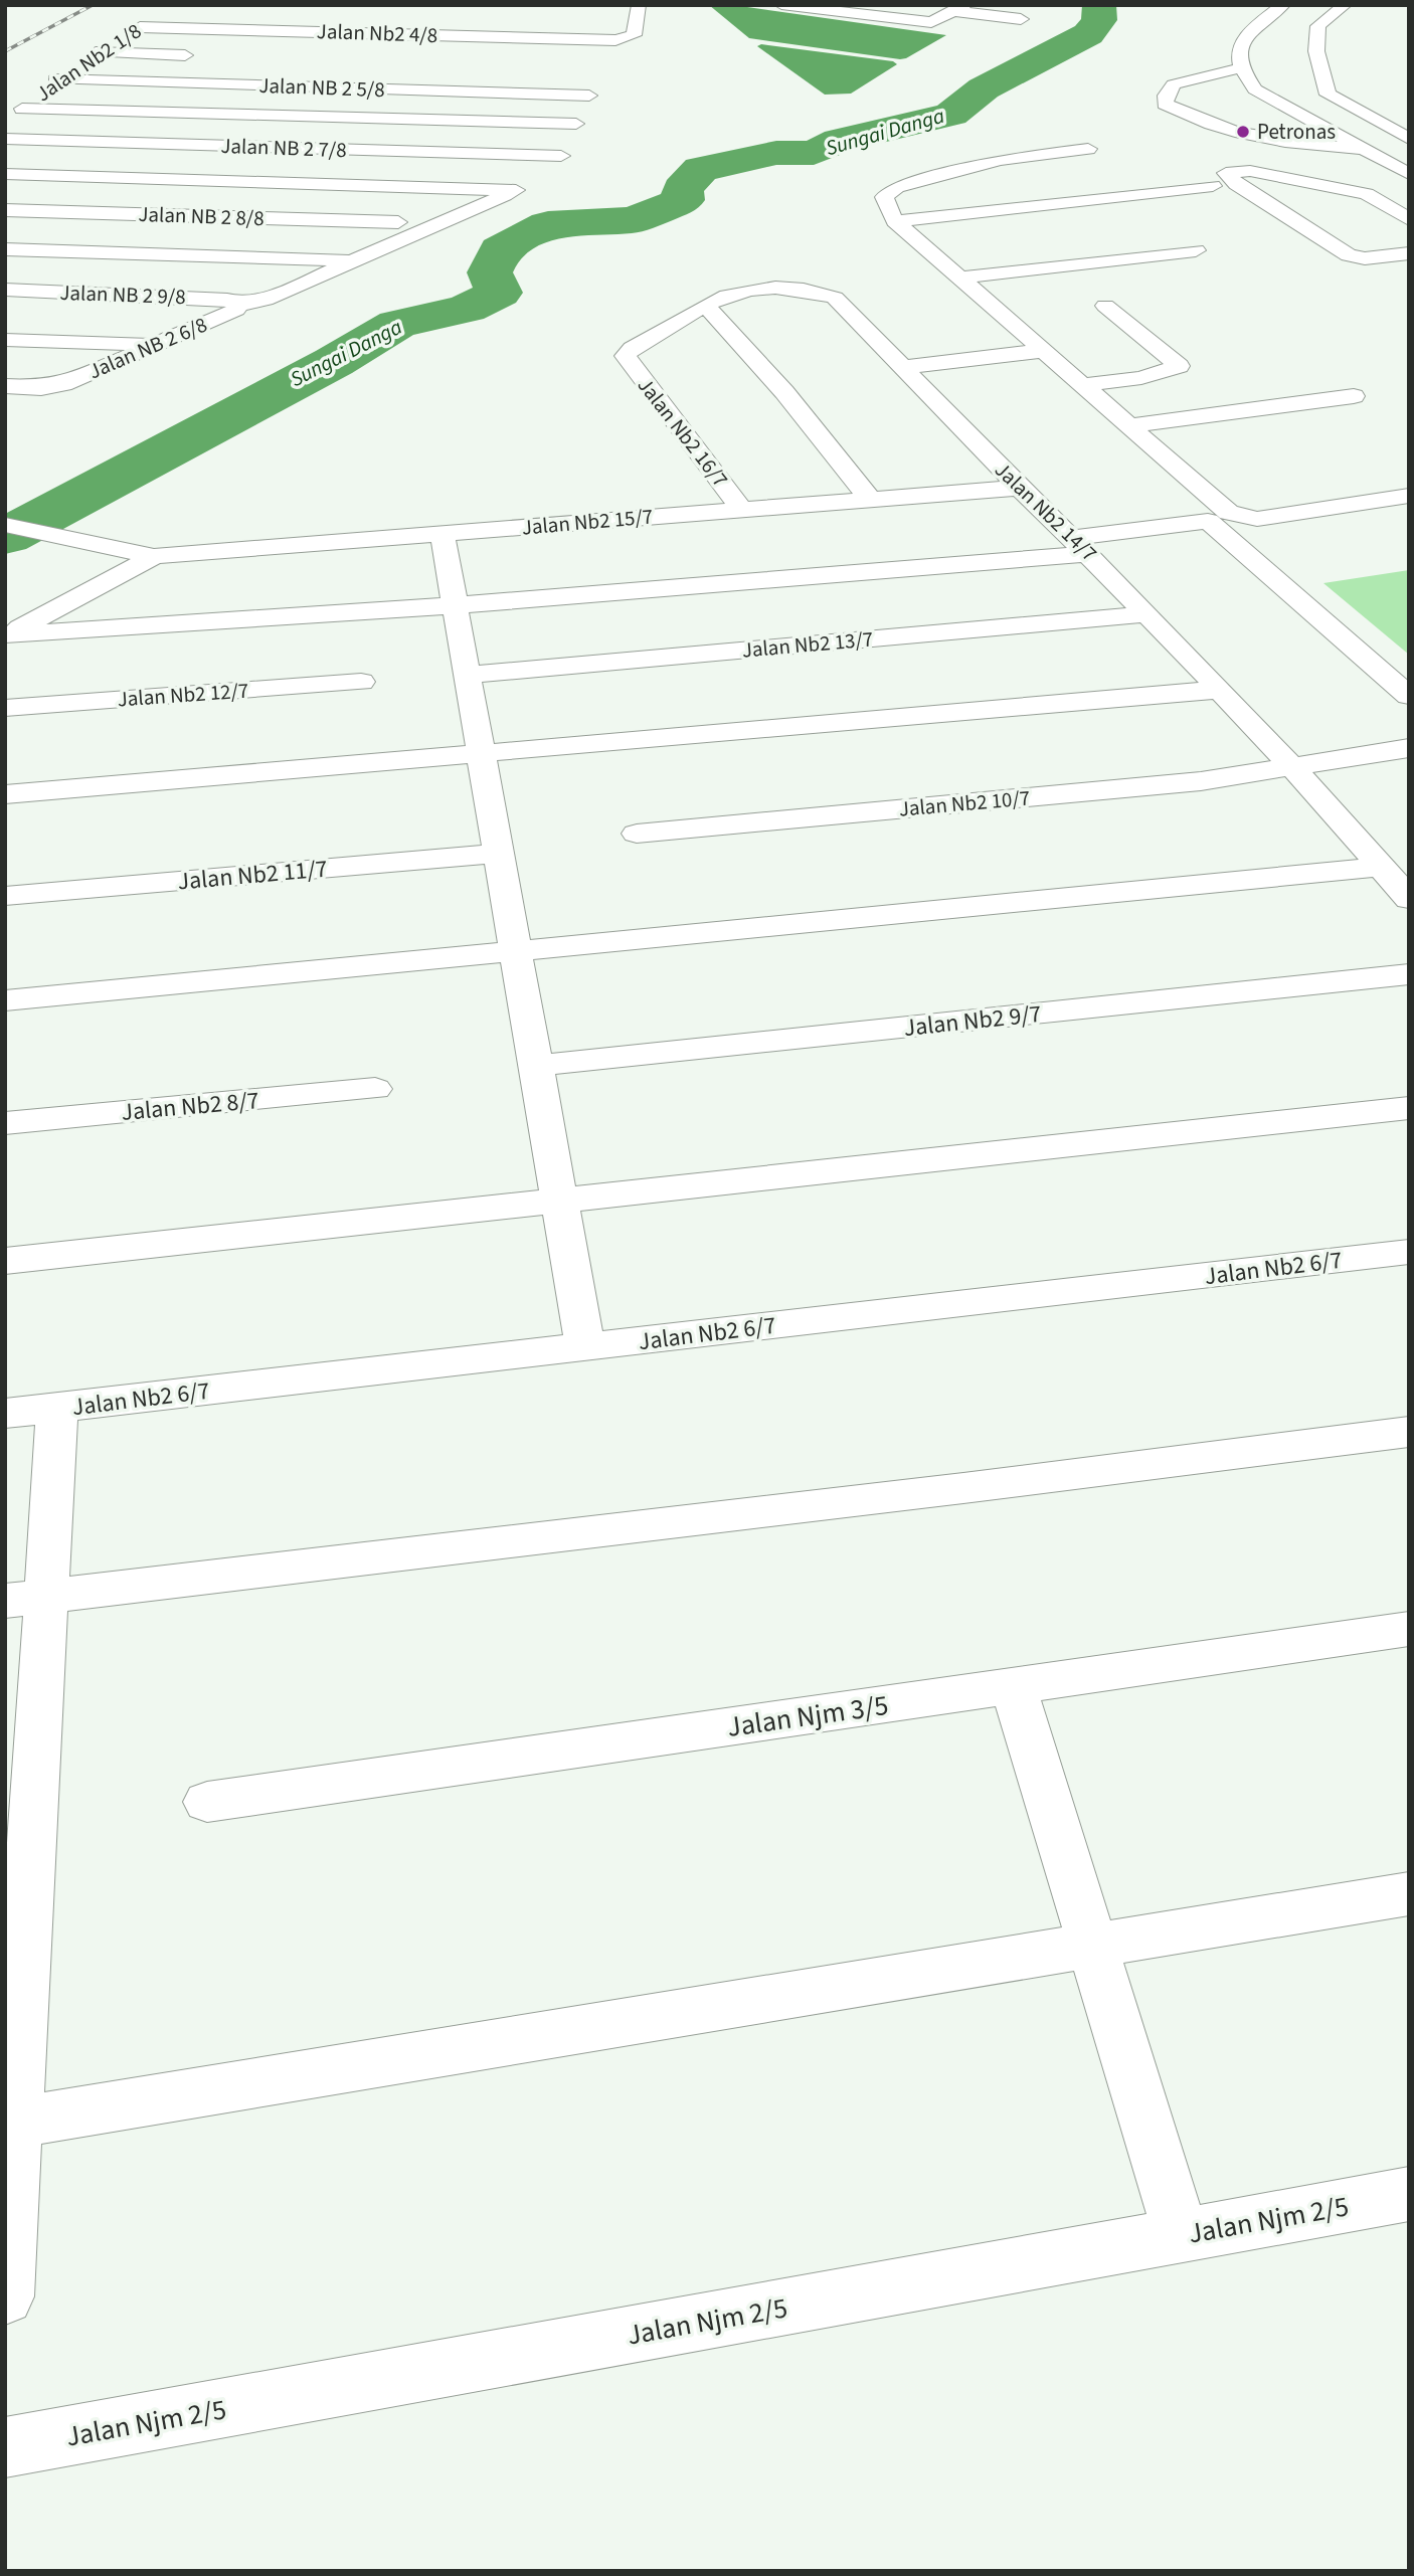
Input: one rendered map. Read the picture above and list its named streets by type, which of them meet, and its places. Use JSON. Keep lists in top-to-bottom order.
{
  "streets": {
    "street": [
      "Jalan Nb2 4/8",
      "Jalan Nb2 1/8",
      "Jalan NB 2 5/8",
      "Jalan NB 2 7/8",
      "Jalan NB 2 8/8",
      "Jalan NB 2 9/8",
      "Jalan NB 2 6/8",
      "Jalan Nb2 16/7",
      "Jalan Nb2 14/7",
      "Jalan Nb2 15/7",
      "Jalan Nb2 13/7",
      "Jalan Nb2 12/7",
      "Jalan Nb2 10/7",
      "Jalan Nb2 11/7",
      "Jalan Nb2 9/7",
      "Jalan Nb2 8/7",
      "Jalan Nb2 6/7",
      "Jalan Njm 3/5",
      "Jalan Njm 2/5"
    ]
  },
  "crossings": [
    ["Jalan Nb2 4/8", "Jalan Nb2 1/8"],
    ["Jalan Nb2 1/8", "Jalan NB 2 5/8"],
    ["Jalan NB 2 9/8", "Jalan NB 2 6/8"],
    ["Jalan Nb2 16/7", "Jalan Nb2 14/7"],
    ["Jalan Nb2 16/7", "Jalan Nb2 15/7"],
    ["Jalan Nb2 14/7", "Jalan Nb2 15/7"],
    ["Jalan Nb2 14/7", "Jalan Nb2 13/7"],
    ["Jalan Nb2 14/7", "Jalan Nb2 10/7"]
  ],
  "water": ["Sungai Danga"],
  "places": ["Petronas"]
}
